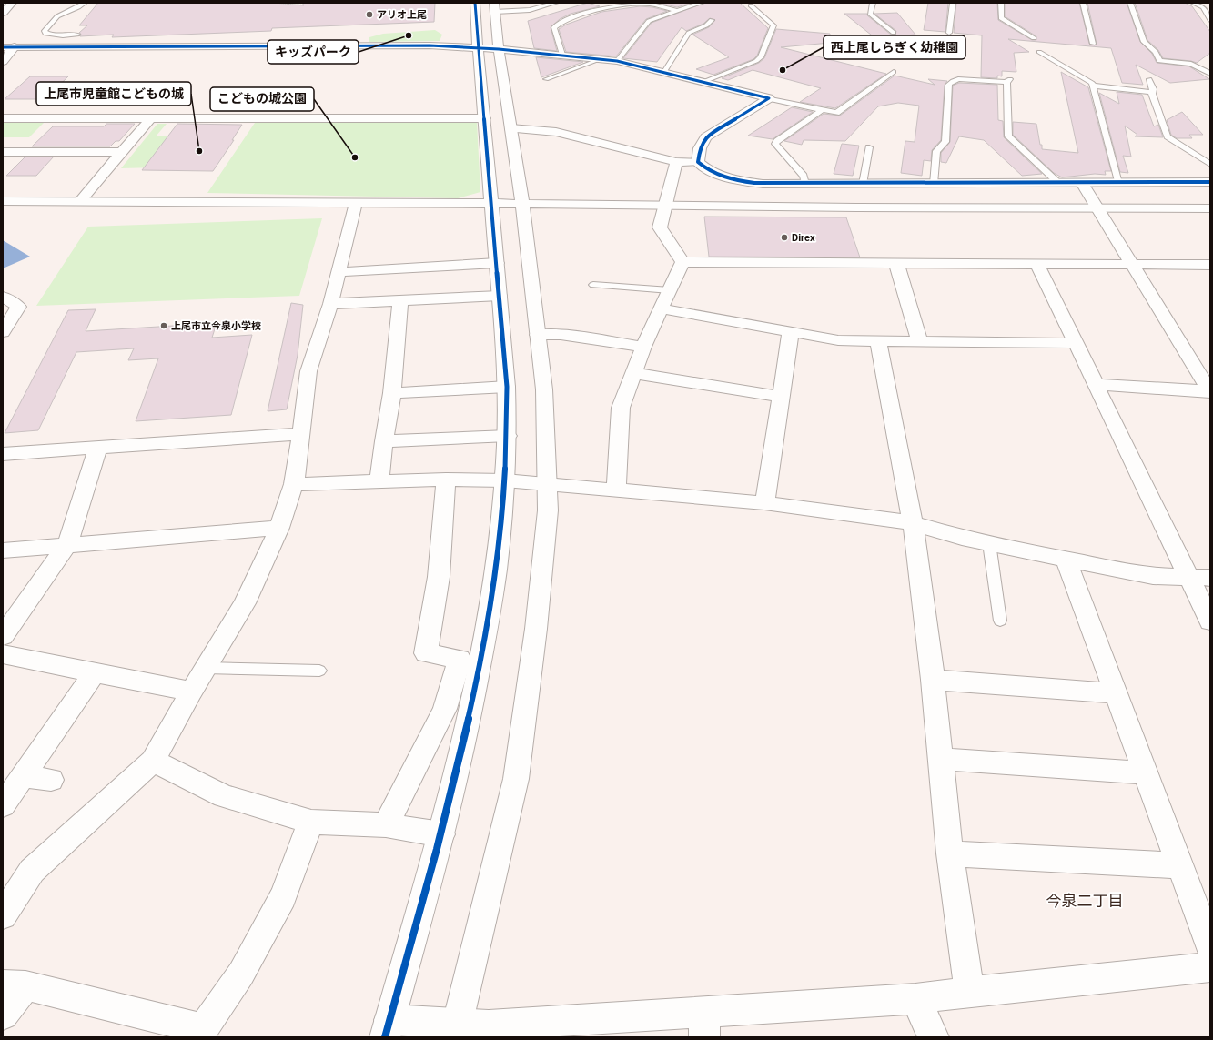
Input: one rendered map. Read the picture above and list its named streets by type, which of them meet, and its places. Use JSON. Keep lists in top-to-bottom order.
{
  "districts": ["今泉二丁目"],
  "places": [
    "アリオ上尾",
    "キッズパーク",
    "西上尾しらぎく幼稚園",
    "上尾市児童館こどもの城",
    "こどもの城公園",
    "Direx",
    "上尾市立今泉小学校"
  ]
}
